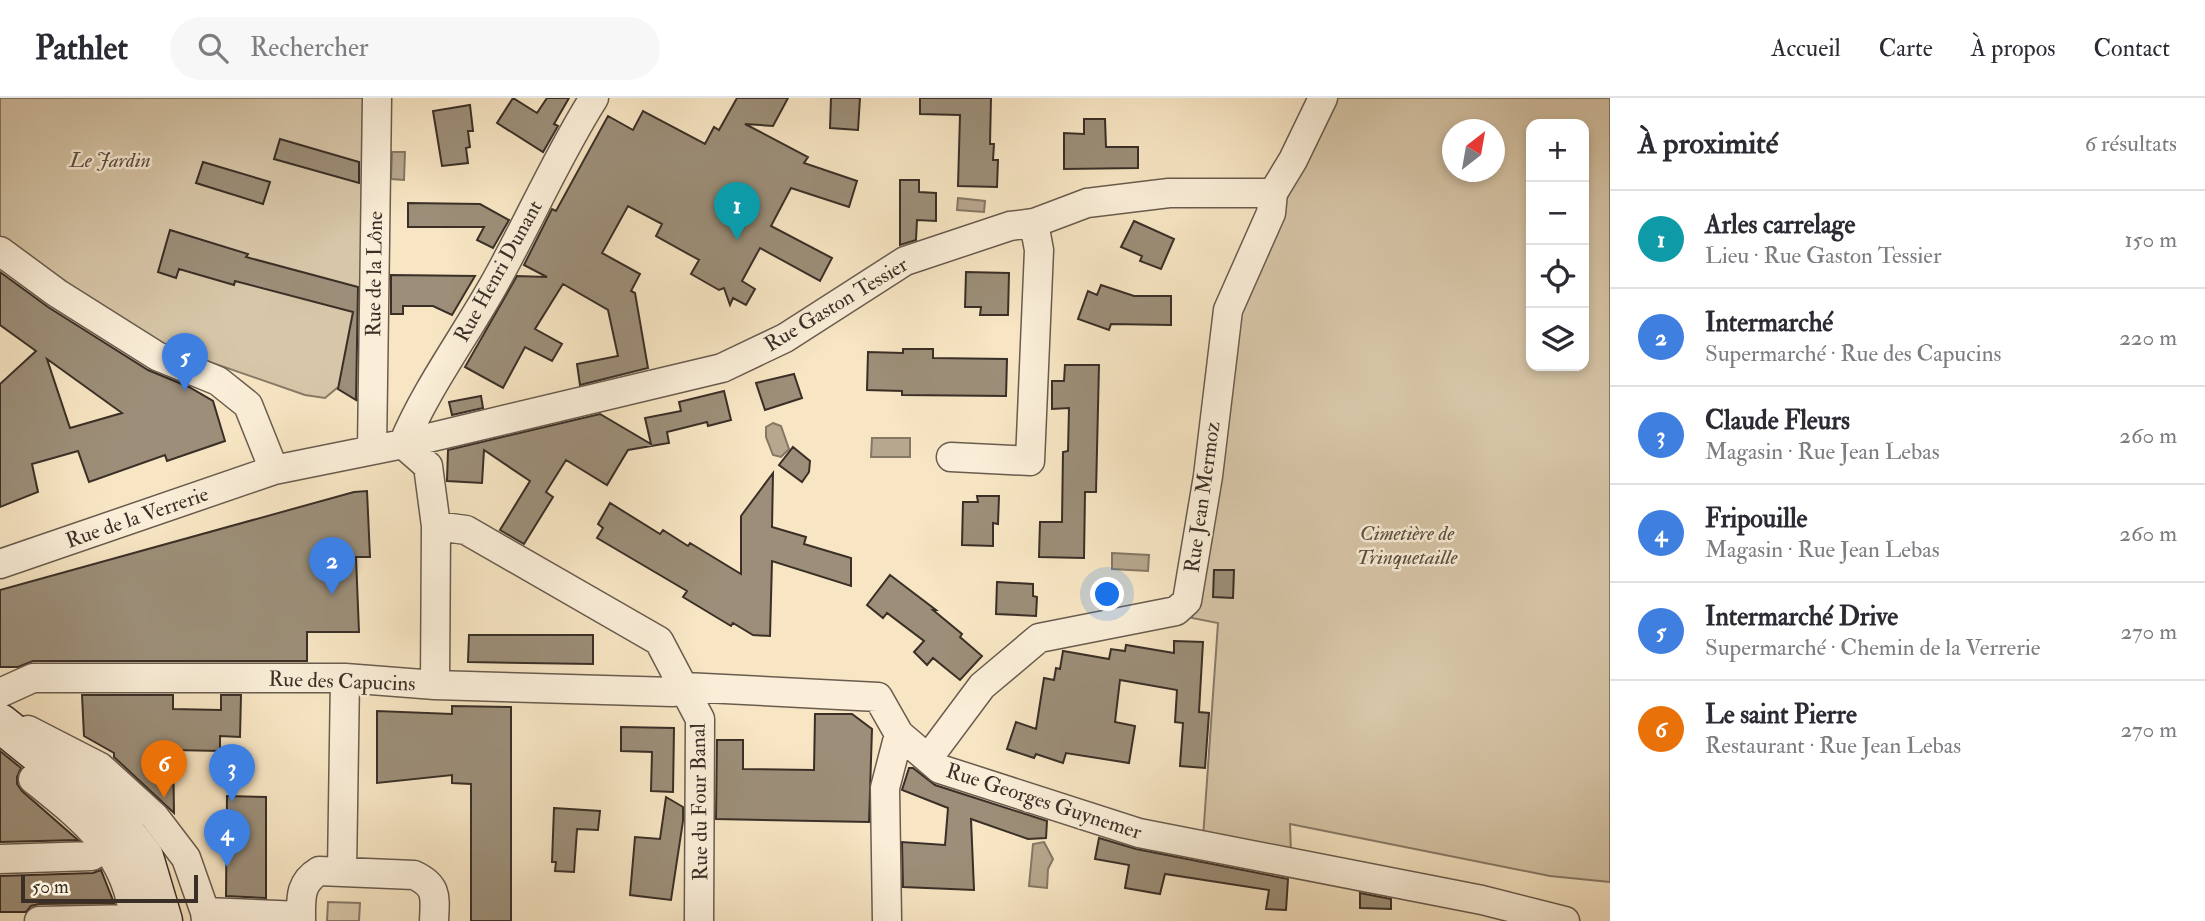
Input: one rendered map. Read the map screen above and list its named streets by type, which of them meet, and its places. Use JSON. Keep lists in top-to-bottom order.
{
  "streets": {
    "street": [
      "Rue Henri Dunant",
      "Rue de la Lône",
      "Rue Gaston Tessier",
      "Rue Jean Mermoz",
      "Rue de la Verrerie",
      "Rue des Capucins",
      "Rue Georges Guynemer",
      "Rue du Four Banal"
    ]
  },
  "crossings": [
    ["Rue Henri Dunant", "Rue Gaston Tessier"],
    ["Rue de la Lône", "Rue Gaston Tessier"],
    ["Rue de la Lône", "Rue de la Verrerie"],
    ["Rue Gaston Tessier", "Rue Jean Mermoz"],
    ["Rue Gaston Tessier", "Rue de la Verrerie"],
    ["Rue Jean Mermoz", "Rue Georges Guynemer"],
    ["Rue des Capucins", "Rue Georges Guynemer"],
    ["Rue des Capucins", "Rue du Four Banal"],
    ["Rue Georges Guynemer", "Rue du Four Banal"]
  ],
  "parks": ["Le Jardin", "Cimetière de Trinquetaille"],
  "scale_bar": "50 m",
  "north": "top right",
  "page": {
    "header": "Pathlet",
    "search": "Rechercher",
    "nav": [
      "Accueil",
      "Carte",
      "À propos",
      "Contact"
    ],
    "heading": ["À proximité", "6 résultats"],
    "map_buttons": ["+", "−"],
    "pins": [
      "1",
      "5",
      "2",
      "6",
      "3",
      "4"
    ],
    "list": [
      {
        "mark": "1",
        "name": "Arles carrelage",
        "note": "Lieu · Rue Gaston Tessier",
        "value": "150 m"
      },
      {
        "mark": "2",
        "name": "Intermarché",
        "note": "Supermarché · Rue des Capucins",
        "value": "220 m"
      },
      {
        "mark": "3",
        "name": "Claude Fleurs",
        "note": "Magasin · Rue Jean Lebas",
        "value": "260 m"
      },
      {
        "mark": "4",
        "name": "Fripouille",
        "note": "Magasin · Rue Jean Lebas",
        "value": "260 m"
      },
      {
        "mark": "5",
        "name": "Intermarché Drive",
        "note": "Supermarché · Chemin de la Verrerie",
        "value": "270 m"
      },
      {
        "mark": "6",
        "name": "Le saint Pierre",
        "note": "Restaurant · Rue Jean Lebas",
        "value": "270 m"
      }
    ],
    "scale": "50 m"
  }
}
